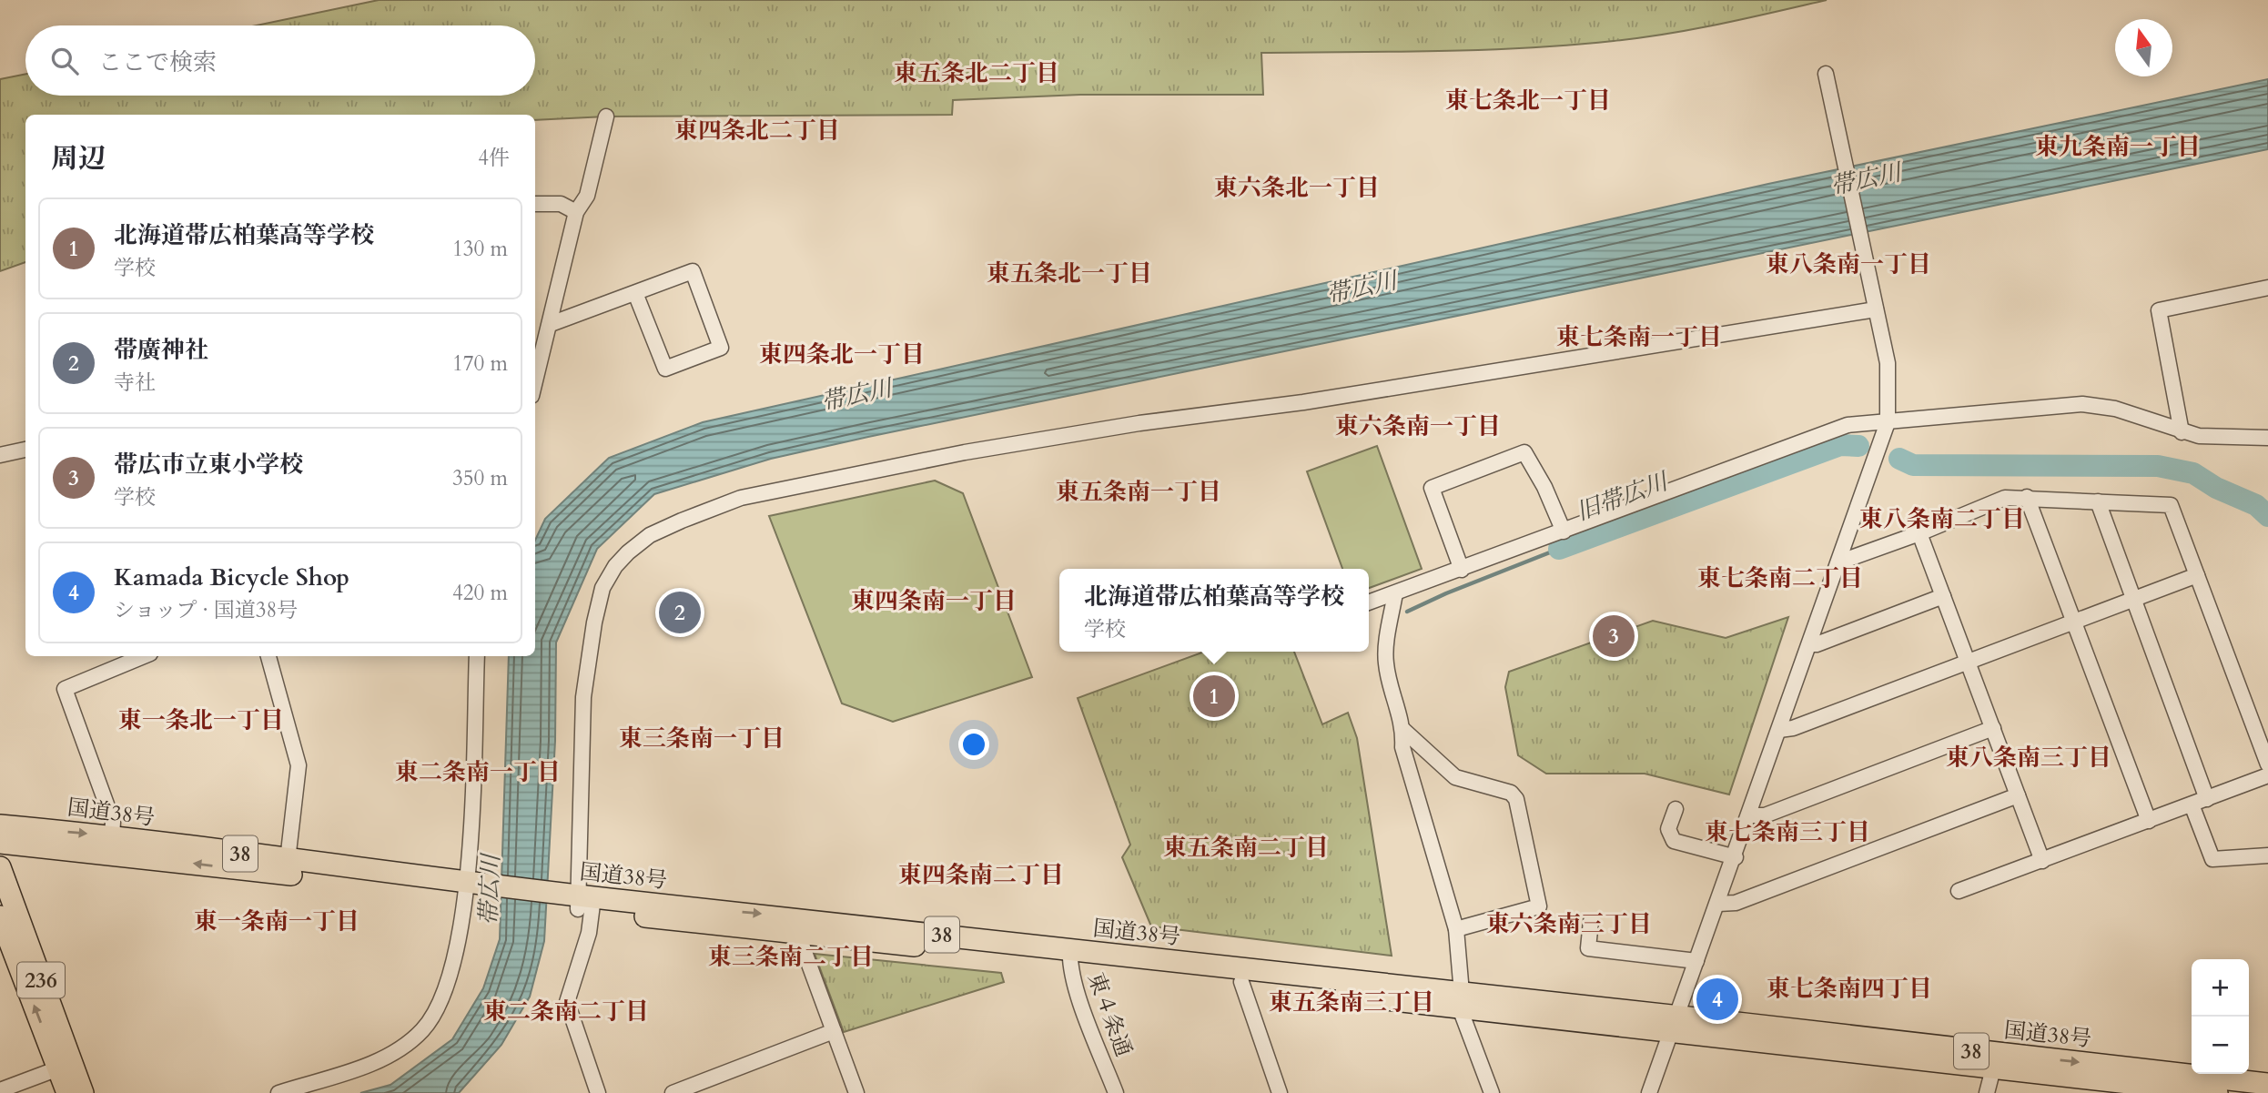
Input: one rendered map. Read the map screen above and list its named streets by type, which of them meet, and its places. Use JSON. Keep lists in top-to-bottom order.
{
  "streets": {
    "highway": ["国道38号", "38", "236"],
    "street": ["東４条通"]
  },
  "crossings": [
    ["国道38号", "東４条通"]
  ],
  "districts": [
    "東五条北二丁目",
    "東七条北一丁目",
    "東四条北二丁目",
    "東九条南一丁目",
    "東六条北一丁目",
    "東八条南一丁目",
    "東五条北一丁目",
    "東七条南一丁目",
    "東四条北一丁目",
    "東六条南一丁目",
    "東五条南一丁目",
    "東八条南二丁目",
    "東七条南二丁目",
    "東四条南一丁目",
    "東一条北一丁目",
    "東三条南一丁目",
    "東八条南三丁目",
    "東二条南一丁目",
    "東七条南三丁目",
    "東五条南二丁目",
    "東四条南二丁目",
    "東一条南一丁目",
    "東六条南三丁目",
    "東三条南二丁目",
    "東七条南四丁目",
    "東五条南三丁目",
    "東二条南二丁目"
  ],
  "water": ["帯広川", "旧帯広川"],
  "north": "top",
  "page": {
    "search": "ここで検索",
    "heading": ["周辺", "4件"],
    "list": [
      {
        "mark": "1",
        "name": "北海道帯広柏葉高等学校",
        "note": "学校",
        "value": "130 m"
      },
      {
        "mark": "2",
        "name": "帯廣神社",
        "note": "寺社",
        "value": "170 m"
      },
      {
        "mark": "3",
        "name": "帯広市立東小学校",
        "note": "学校",
        "value": "350 m"
      },
      {
        "mark": "4",
        "name": "Kamada Bicycle Shop",
        "note": "ショップ · 国道38号",
        "value": "420 m"
      }
    ],
    "popup": ["北海道帯広柏葉高等学校", "学校"],
    "pins": [
      "2",
      "3",
      "1",
      "4"
    ],
    "map_buttons": ["+", "−"]
  }
}
